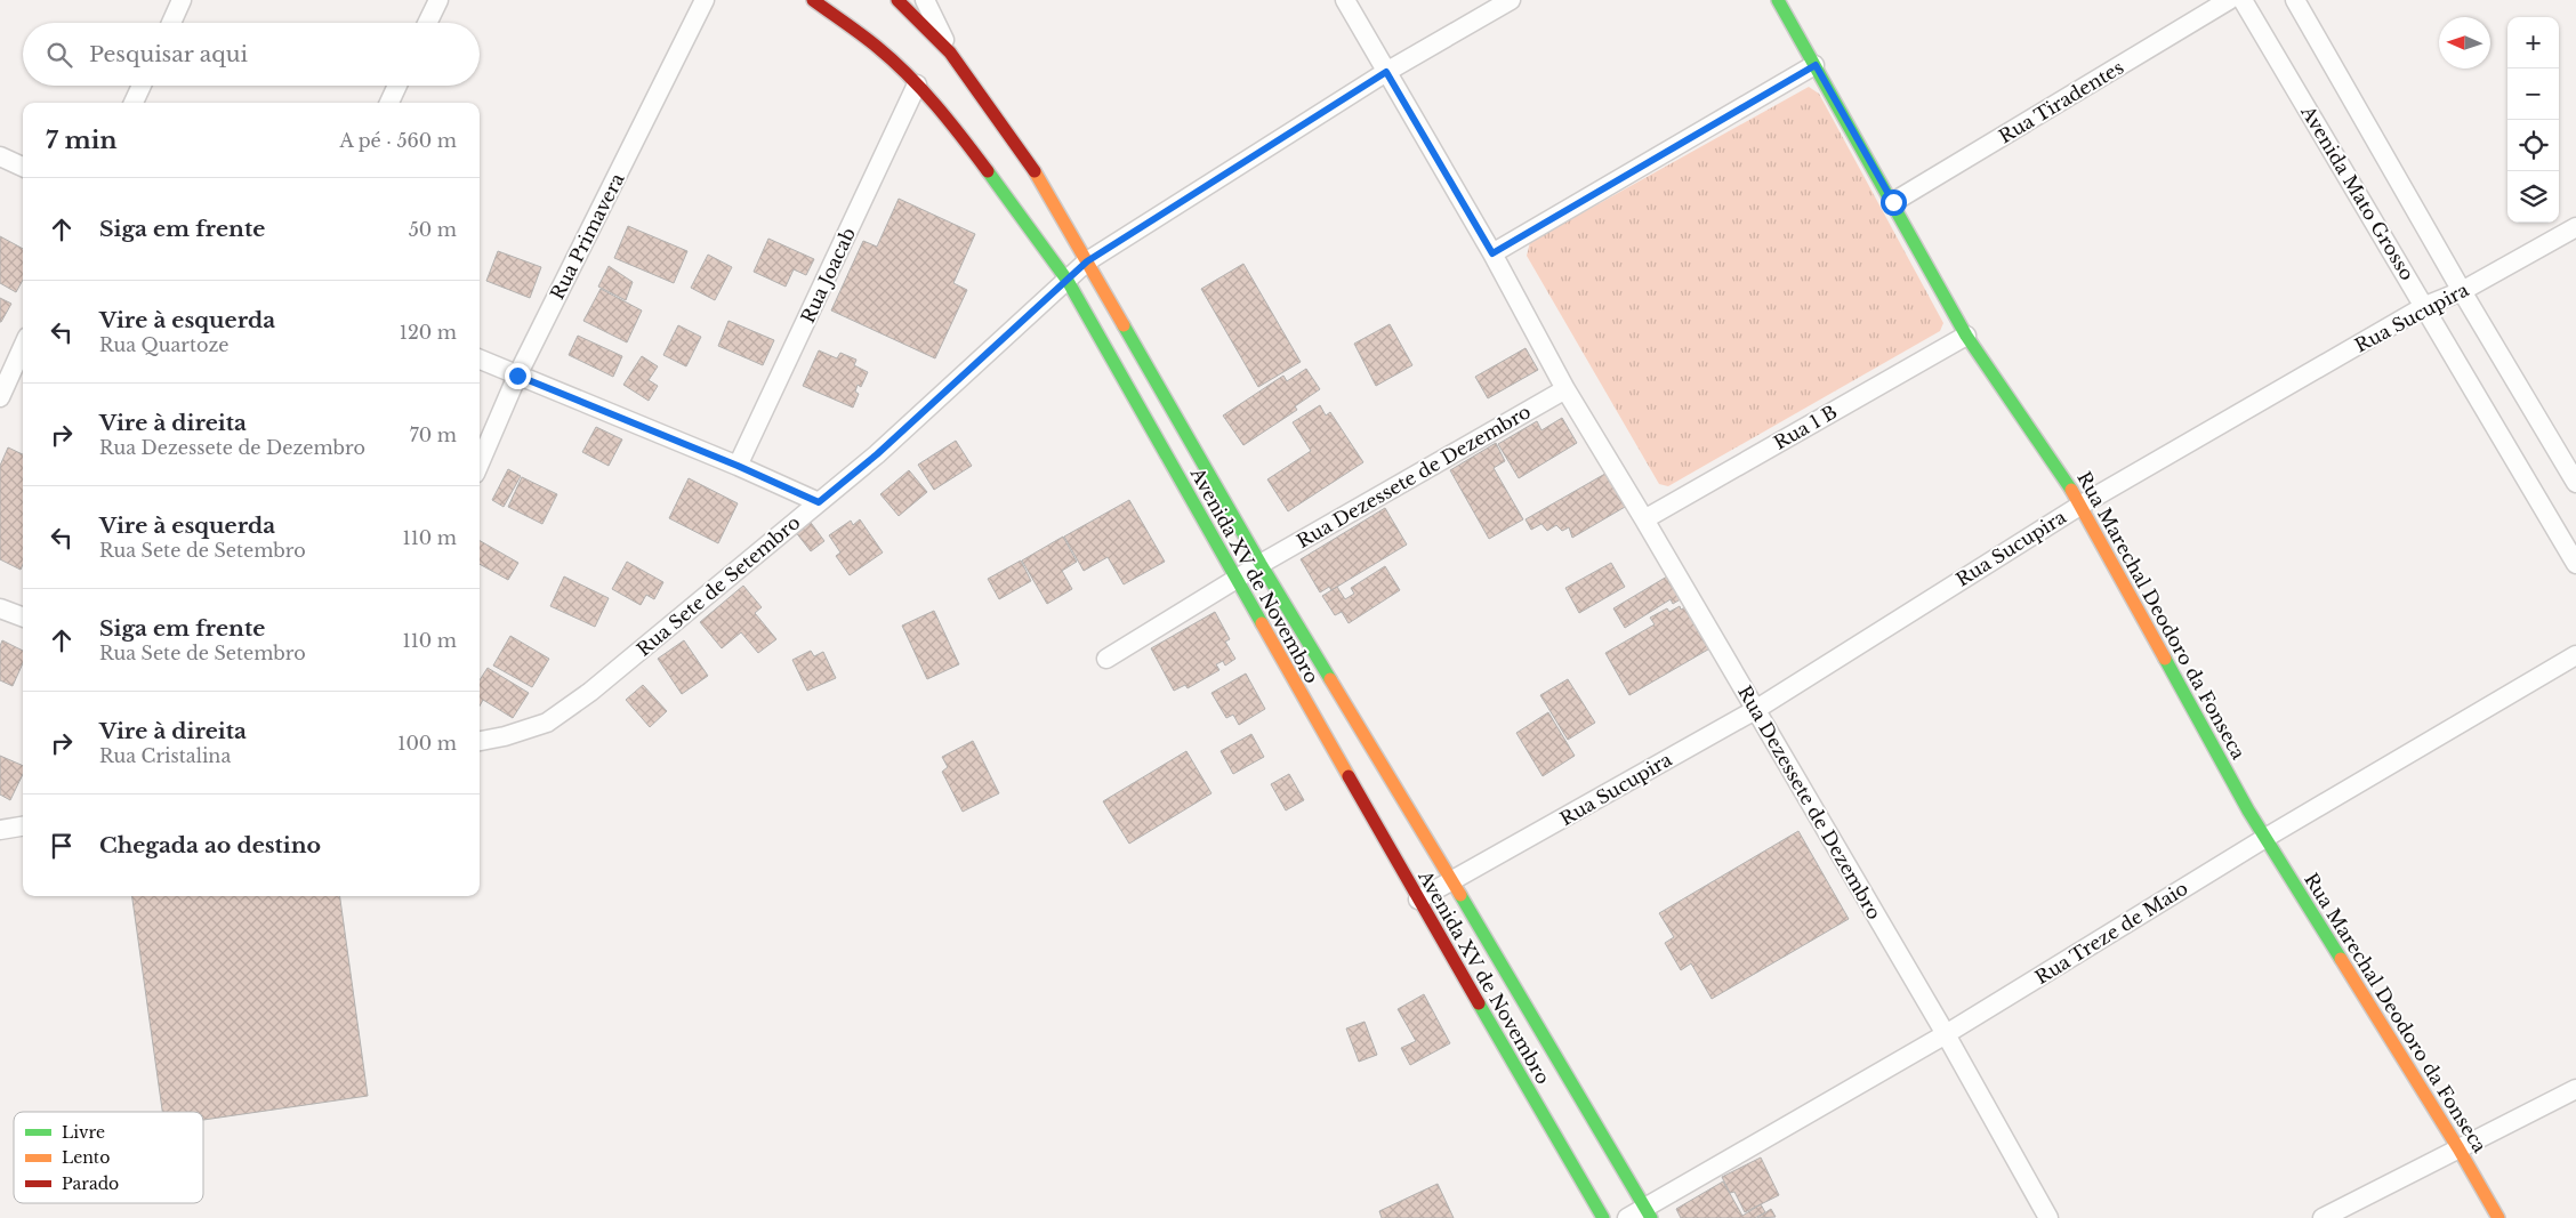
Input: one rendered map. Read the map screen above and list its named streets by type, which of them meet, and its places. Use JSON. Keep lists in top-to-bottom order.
{
  "streets": {
    "main road": ["Avenida XV de Novembro", "Rua Marechal Deodoro da Fonseca"],
    "street": [
      "Rua Tiradentes",
      "Avenida Mato Grosso",
      "Rua Primavera",
      "Rua Joacab",
      "Rua Sucupira",
      "Rua 1 B",
      "Rua Dezessete de Dezembro",
      "Rua Sete de Setembro",
      "Rua Treze de Maio"
    ]
  },
  "crossings": [
    ["Rua Tiradentes", "Rua Marechal Deodoro da Fonseca"],
    ["Avenida Mato Grosso", "Rua Sucupira"],
    ["Rua Joacab", "Avenida XV de Novembro"],
    ["Rua Sucupira", "Rua Dezessete de Dezembro"],
    ["Rua Sucupira", "Avenida XV de Novembro"],
    ["Rua Sucupira", "Rua Marechal Deodoro da Fonseca"],
    ["Rua 1 B", "Rua Dezessete de Dezembro"],
    ["Rua 1 B", "Rua Marechal Deodoro da Fonseca"],
    ["Rua Dezessete de Dezembro", "Avenida XV de Novembro"],
    ["Rua Dezessete de Dezembro", "Rua Treze de Maio"],
    ["Avenida XV de Novembro", "Rua Sete de Setembro"],
    ["Avenida XV de Novembro", "Rua Treze de Maio"],
    ["Rua Marechal Deodoro da Fonseca", "Rua Treze de Maio"]
  ],
  "legend": ["Livre", "Lento", "Parado"],
  "north": "left",
  "page": {
    "map_buttons": ["+", "−"],
    "search": "Pesquisar aqui",
    "heading": ["7 min", "A pé · 560 m"],
    "list": [
      ["Siga em frente", "50 m"],
      ["Vire à esquerda", "Rua Quartoze", "120 m"],
      ["Vire à direita", "Rua Dezessete de Dezembro", "70 m"],
      ["Vire à esquerda", "Rua Sete de Setembro", "110 m"],
      ["Siga em frente", "Rua Sete de Setembro", "110 m"],
      ["Vire à direita", "Rua Cristalina", "100 m"],
      "Chegada ao destino"
    ]
  }
}
